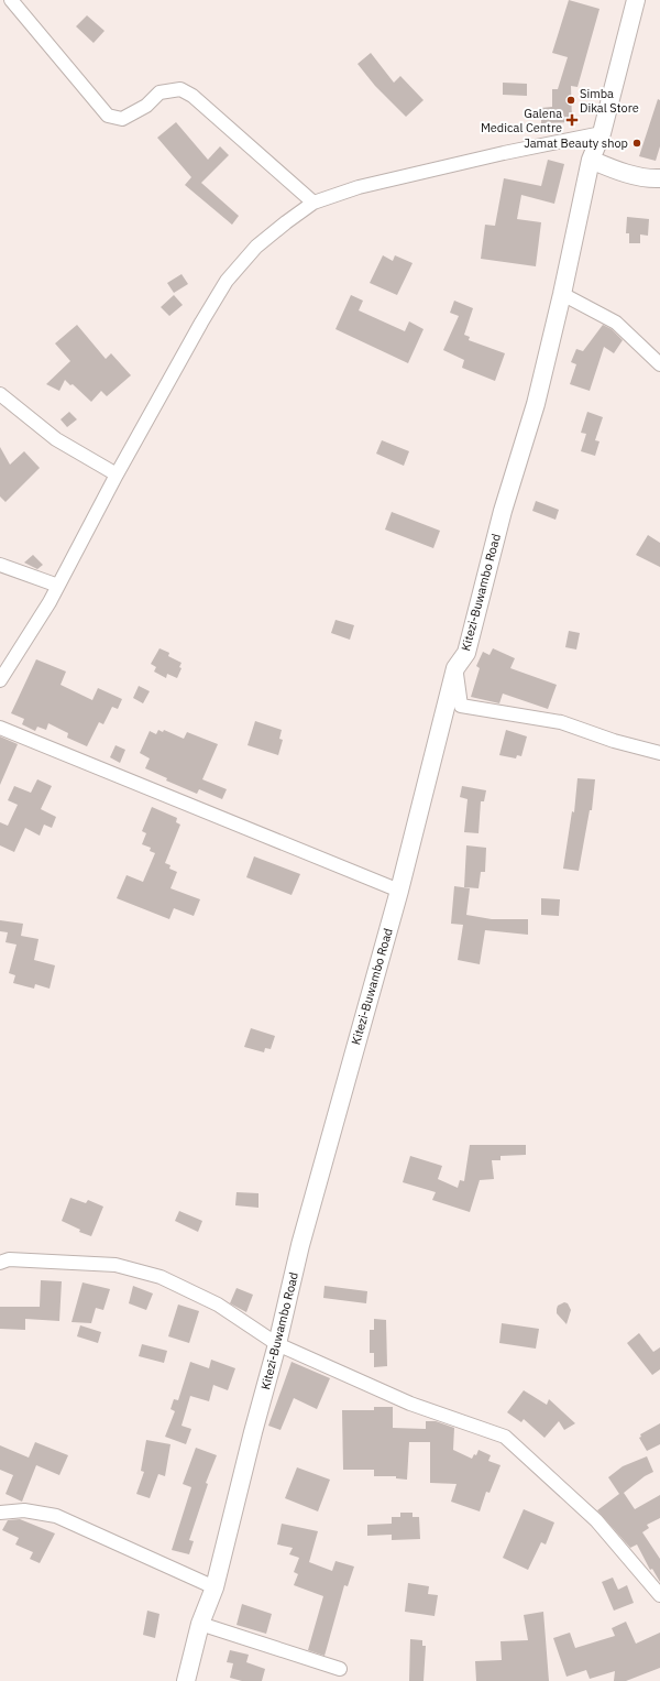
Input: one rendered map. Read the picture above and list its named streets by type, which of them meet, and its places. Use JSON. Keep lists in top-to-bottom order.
{
  "streets": {
    "street": ["Kitezi-Buwambo Road"]
  },
  "places": {
    "other": ["Simba Dikal Store", "Jamat Beauty shop"],
    "health": ["Galena Medical Centre"]
  }
}
